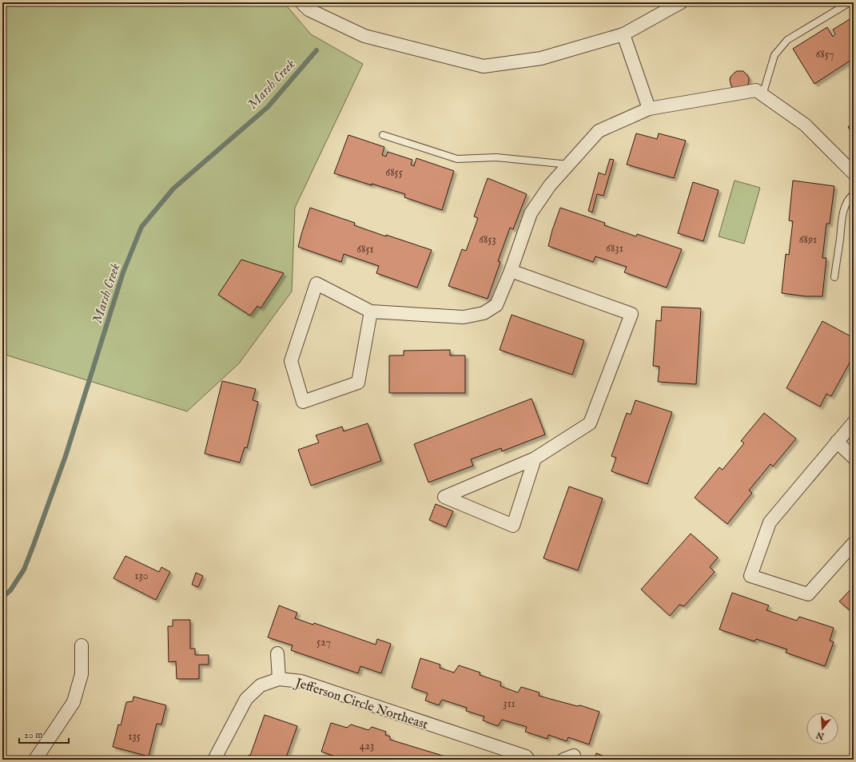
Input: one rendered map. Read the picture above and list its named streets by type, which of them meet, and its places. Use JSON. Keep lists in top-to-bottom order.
{
  "streets": {
    "street": ["Jefferson Circle Northeast"]
  },
  "water": ["Marsh Creek"],
  "house_numbers": [
    "6857",
    "6855",
    "6853",
    "6891",
    "6831",
    "6851",
    "130",
    "527",
    "311",
    "135",
    "423"
  ],
  "scale_bar": "20 m",
  "north": "bottom"
}
